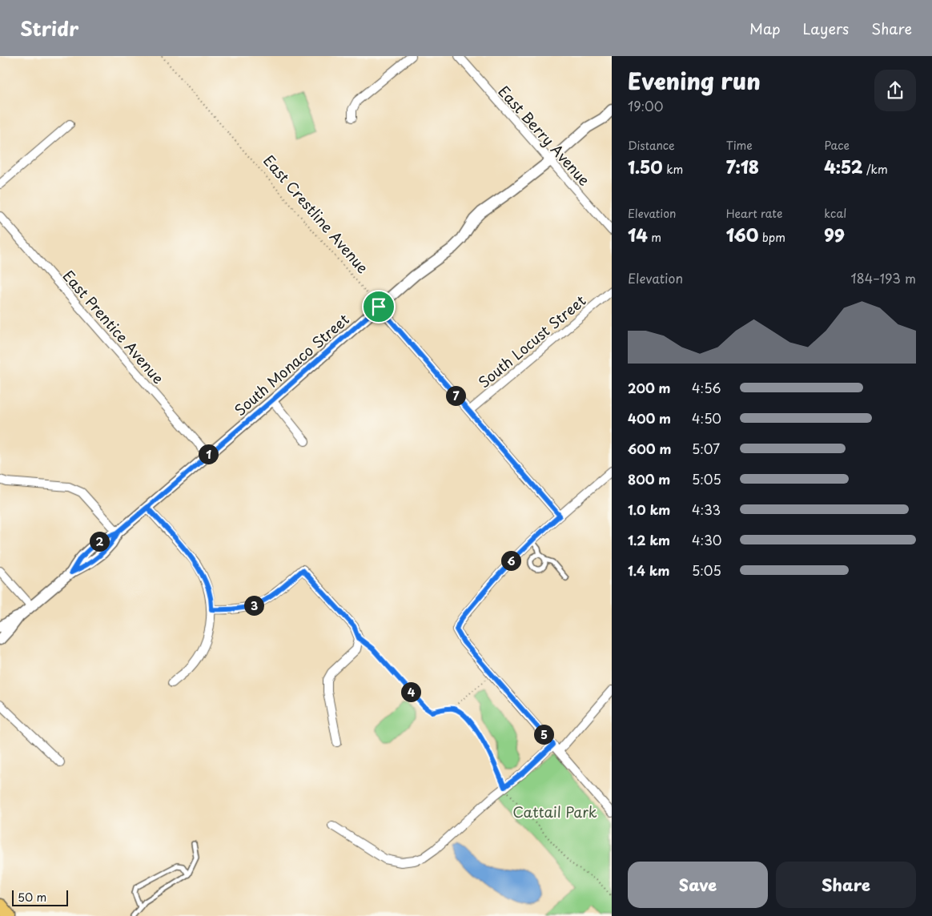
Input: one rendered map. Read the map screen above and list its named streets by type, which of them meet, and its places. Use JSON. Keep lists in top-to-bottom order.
{
  "streets": {
    "street": [
      "East Berry Avenue",
      "East Prentice Avenue",
      "South Locust Street",
      "South Monaco Street"
    ],
    "path": ["East Crestline Avenue"]
  },
  "crossings": [
    ["East Berry Avenue", "South Monaco Street"],
    ["East Crestline Avenue", "South Monaco Street"],
    ["East Prentice Avenue", "South Monaco Street"]
  ],
  "parks": ["Cattail Park"],
  "scale_bar": "50 m",
  "page": {
    "header": "Stridr",
    "nav": ["Map", "Layers", "Share"],
    "heading": ["Evening run", "19:00"],
    "stats": [
      ["Distance", "1.50 km"],
      ["Time", "7:18"],
      ["Pace", "4:52 /km"],
      ["Elevation", "14 m"],
      ["Heart rate", "160 bpm"],
      ["kcal", "99"]
    ],
    "chart": ["Elevation", "184–193 m"],
    "list": [
      {
        "name": "200 m",
        "note": "4:56"
      },
      {
        "name": "400 m",
        "note": "4:50"
      },
      {
        "name": "600 m",
        "note": "5:07"
      },
      {
        "name": "800 m",
        "note": "5:05"
      },
      {
        "name": "1.0 km",
        "note": "4:33"
      },
      {
        "name": "1.2 km",
        "note": "4:30"
      },
      {
        "name": "1.4 km",
        "note": "5:05"
      }
    ],
    "pins": [
      "7",
      "1",
      "2",
      "6",
      "3",
      "4",
      "5"
    ],
    "buttons": ["Save", "Share"],
    "scale": "50 m"
  }
}
